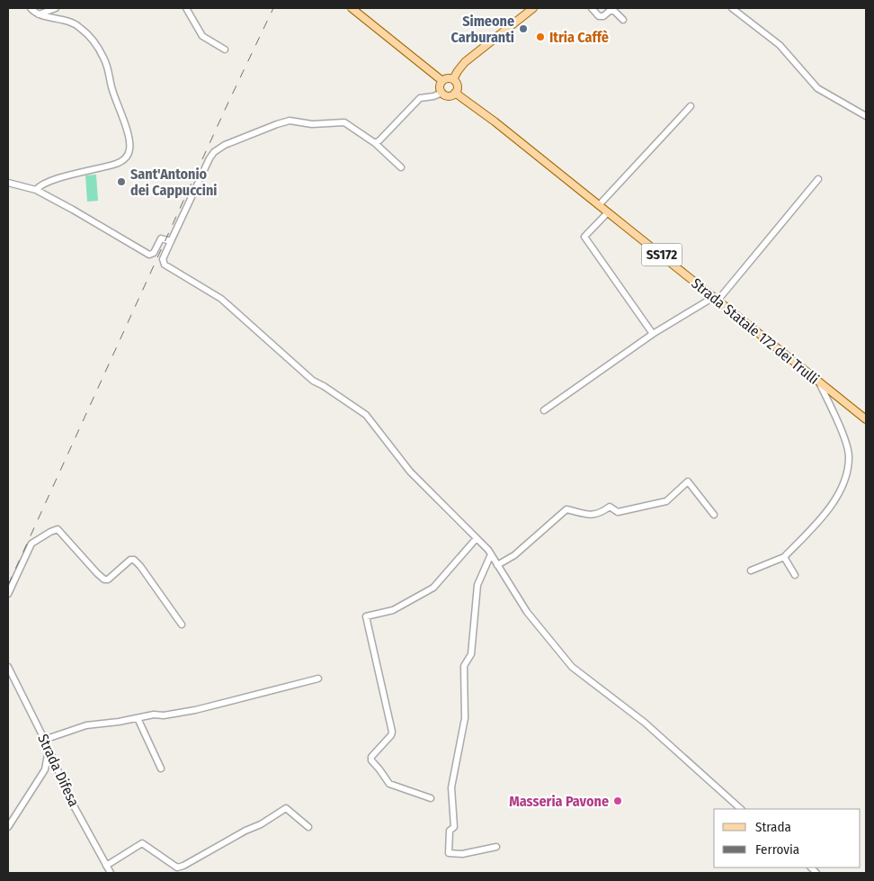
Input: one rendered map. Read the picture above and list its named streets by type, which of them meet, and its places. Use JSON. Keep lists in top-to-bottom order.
{
  "streets": {
    "main road": ["SS172", "Strada Statale 172 dei Trulli"],
    "street": ["Strada Difesa"]
  },
  "places": [
    "Simeone Carburanti",
    "Itria Caffè",
    "Sant'Antonio dei Cappuccini",
    "Masseria Pavone"
  ],
  "legend": ["Strada", "Ferrovia"]
}
